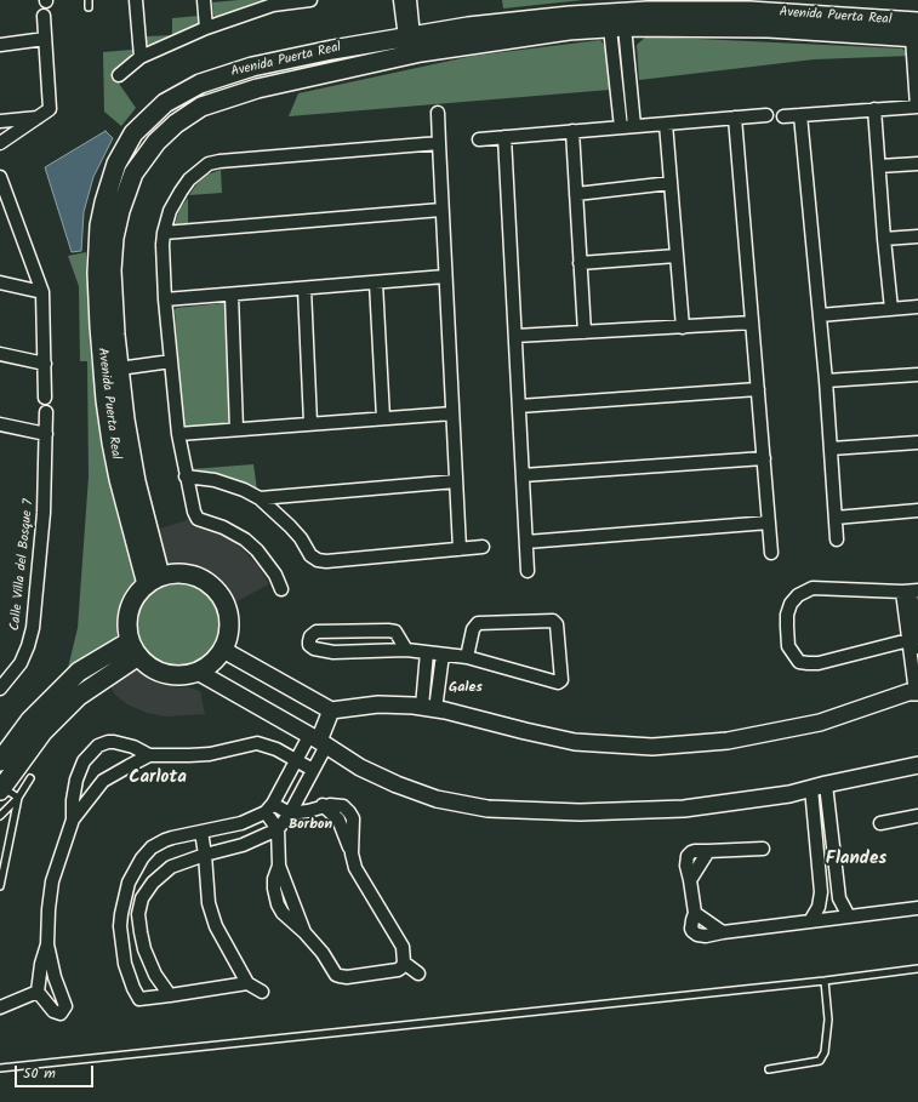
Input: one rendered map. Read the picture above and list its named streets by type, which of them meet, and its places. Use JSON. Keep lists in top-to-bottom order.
{
  "streets": {
    "main road": ["Avenida Puerta Real"],
    "street": ["Calle Villa del Bosque 7"]
  },
  "districts": [
    "Gales",
    "Carlota",
    "Borbon",
    "Flandes"
  ],
  "scale_bar": "50 m"
}
